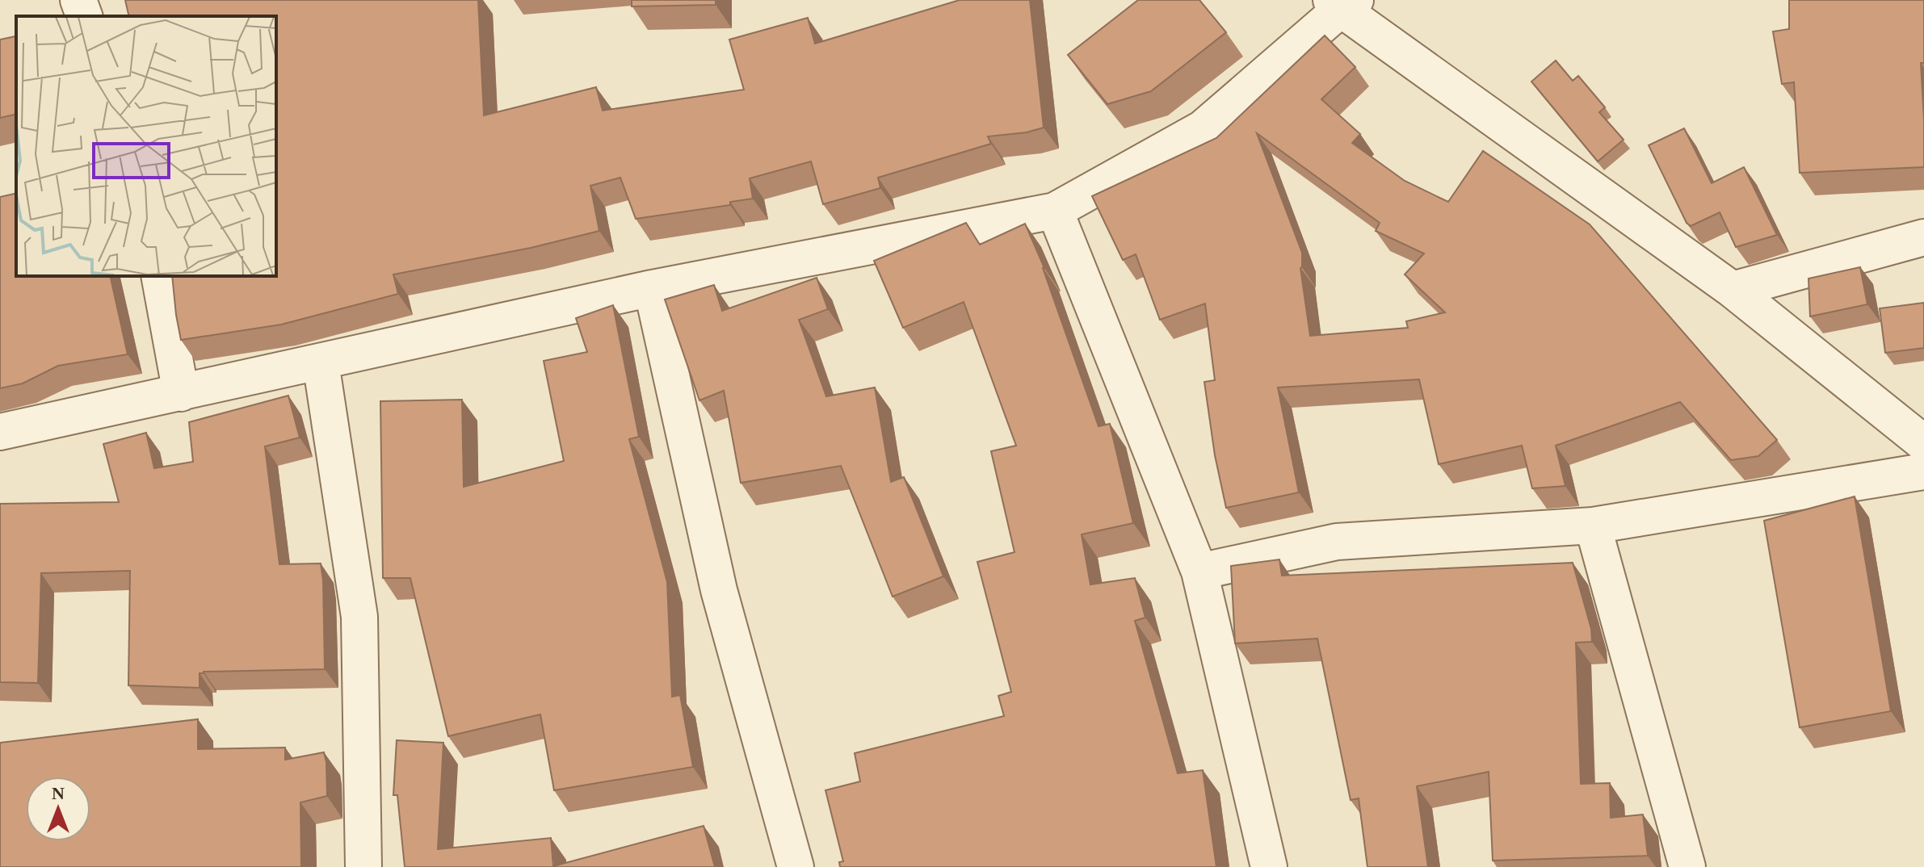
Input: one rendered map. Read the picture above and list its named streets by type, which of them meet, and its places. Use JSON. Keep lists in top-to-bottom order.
{
  "north": "top"
}
